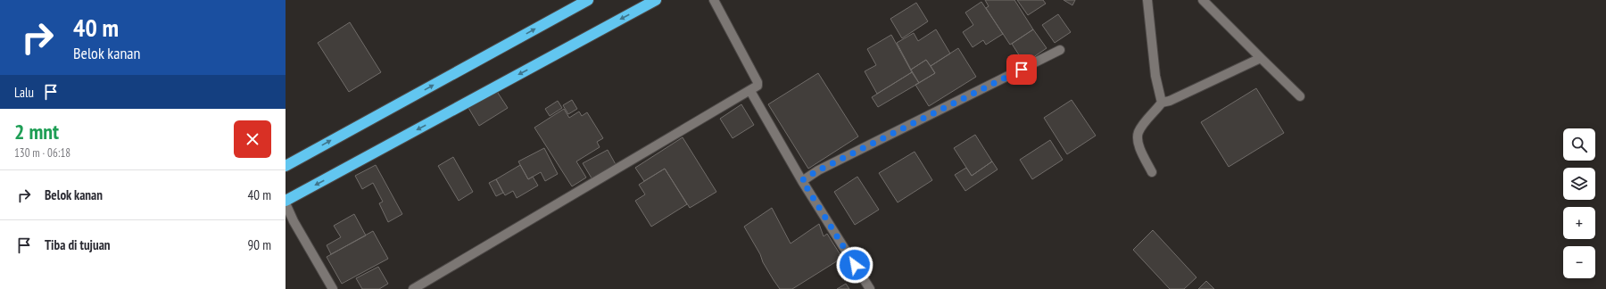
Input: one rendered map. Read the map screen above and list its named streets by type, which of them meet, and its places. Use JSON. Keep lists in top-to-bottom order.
{
  "page": {
    "turn": ["40 m", "Belok kanan"],
    "then": "Lalu",
    "heading": ["2 mnt", "130 m · 06:18"],
    "map_buttons": ["+", "−"],
    "list": [
      {
        "name": "Belok kanan",
        "value": "40 m"
      },
      {
        "name": "Tiba di tujuan",
        "value": "90 m"
      }
    ]
  }
}
